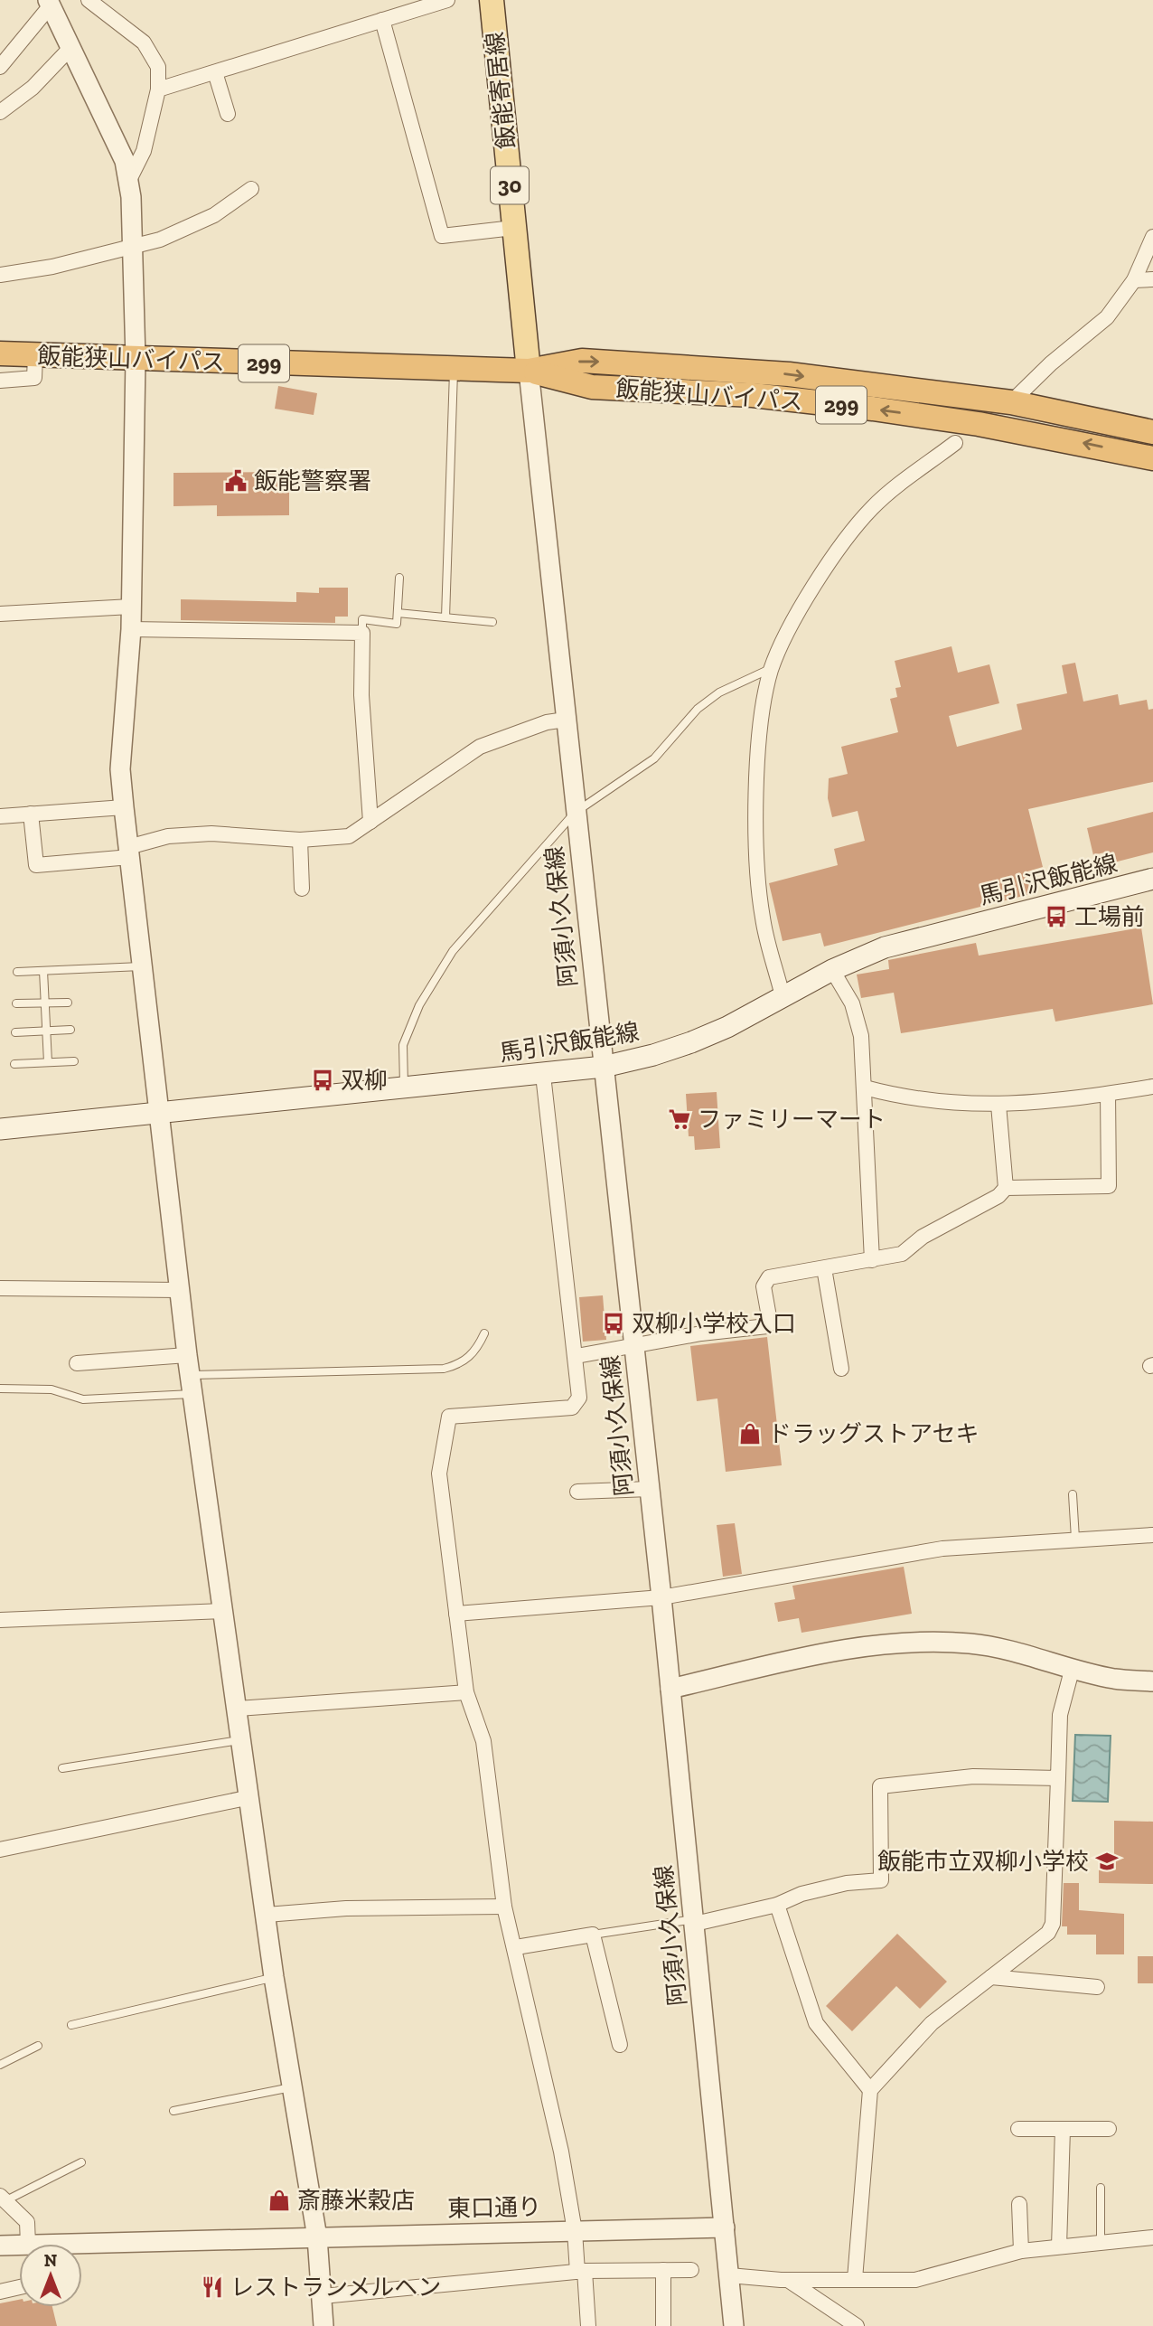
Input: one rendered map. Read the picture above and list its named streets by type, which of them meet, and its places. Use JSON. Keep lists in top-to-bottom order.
{
  "streets": {
    "highway": ["飯能狭山バイパス", "299"],
    "main road": ["飯能寄居線", "30", "馬引沢飯能線"],
    "street": ["阿須小久保線", "東口通り"]
  },
  "crossings": [
    ["飯能寄居線", "飯能狭山バイパス"],
    ["飯能寄居線", "阿須小久保線"],
    ["飯能狭山バイパス", "阿須小久保線"],
    ["馬引沢飯能線", "阿須小久保線"],
    ["阿須小久保線", "東口通り"]
  ],
  "places": {
    "public building": ["飯能警察署"],
    "bus stop": ["工場前", "双柳", "双柳小学校入口"],
    "supermarket": ["ファミリーマート"],
    "shop": ["ドラッグストアセキ", "斎藤米穀店"],
    "school or university": ["飯能市立双柳小学校"],
    "restaurant": ["レストランメルヘン"]
  },
  "north": "top"
}
